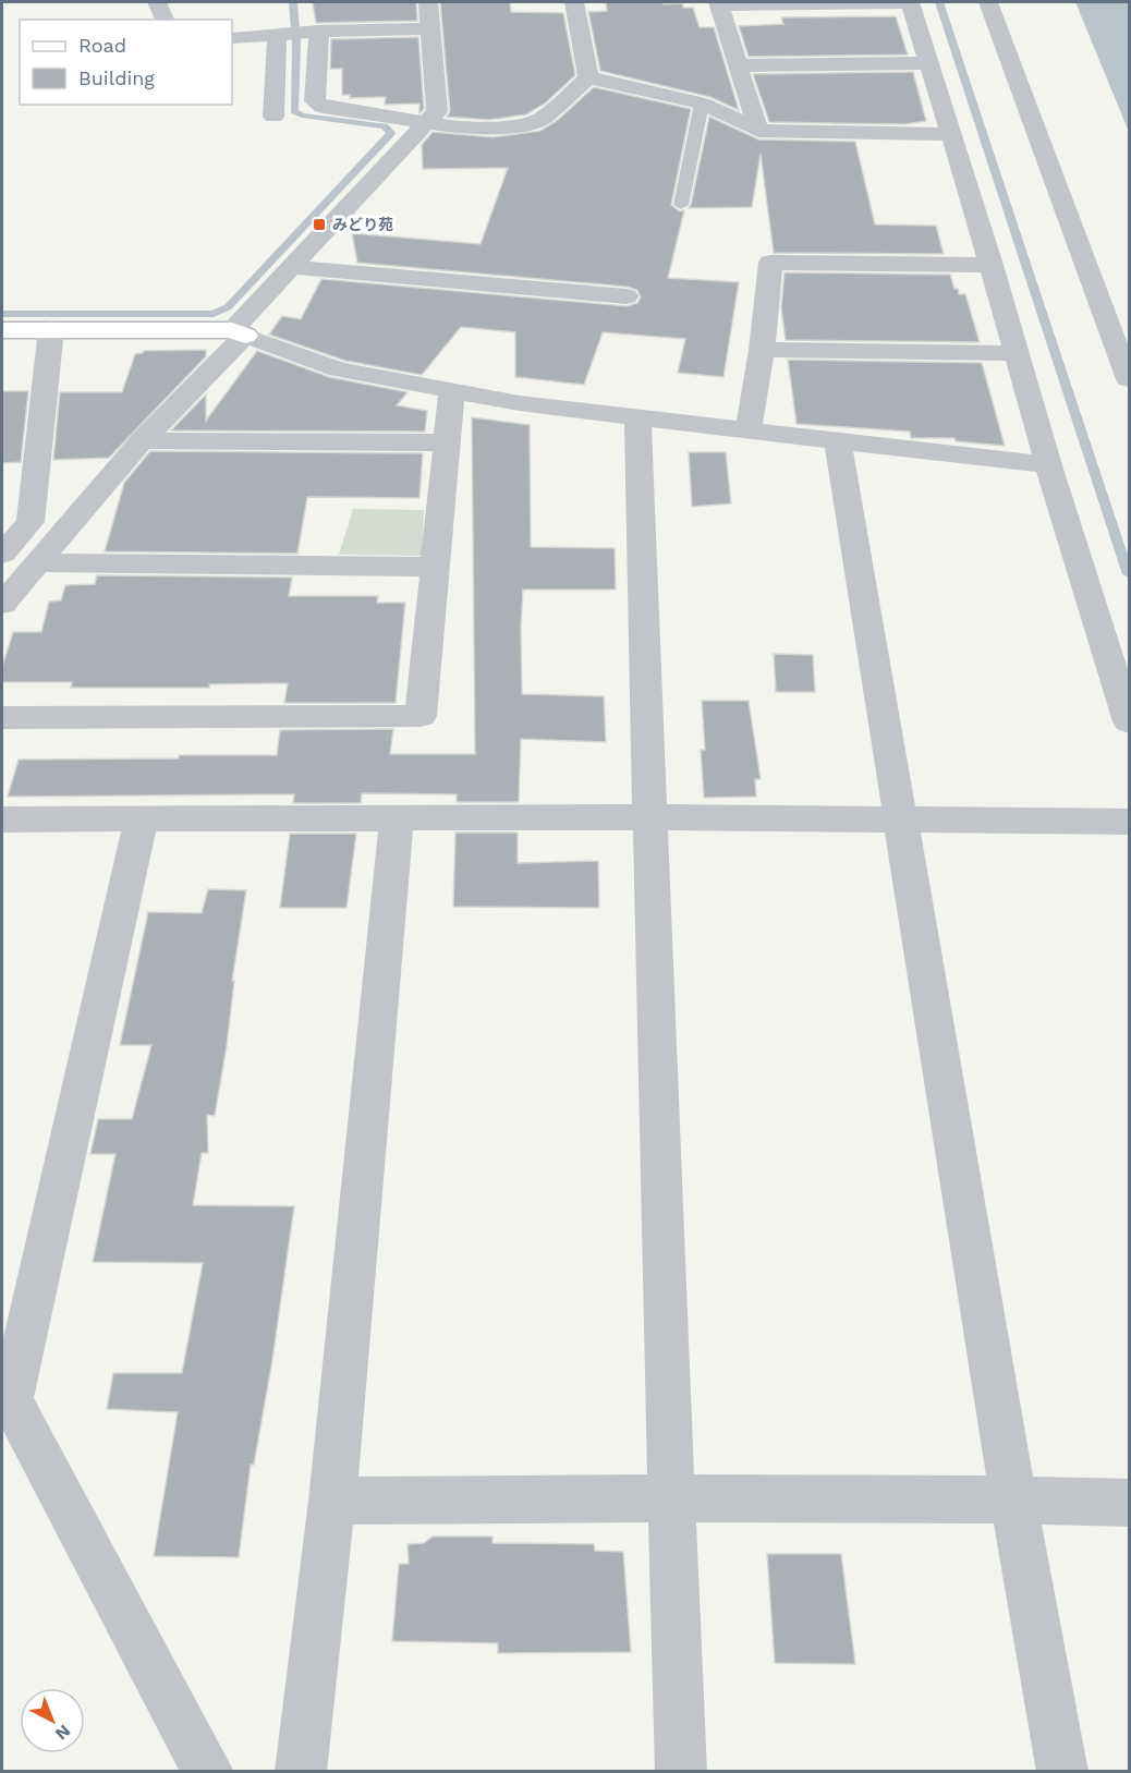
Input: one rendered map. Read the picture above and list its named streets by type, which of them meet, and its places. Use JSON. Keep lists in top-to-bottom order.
{
  "places": {
    "transit": ["みどり苑"]
  },
  "legend": ["Road", "Building"],
  "north": "bottom right"
}
